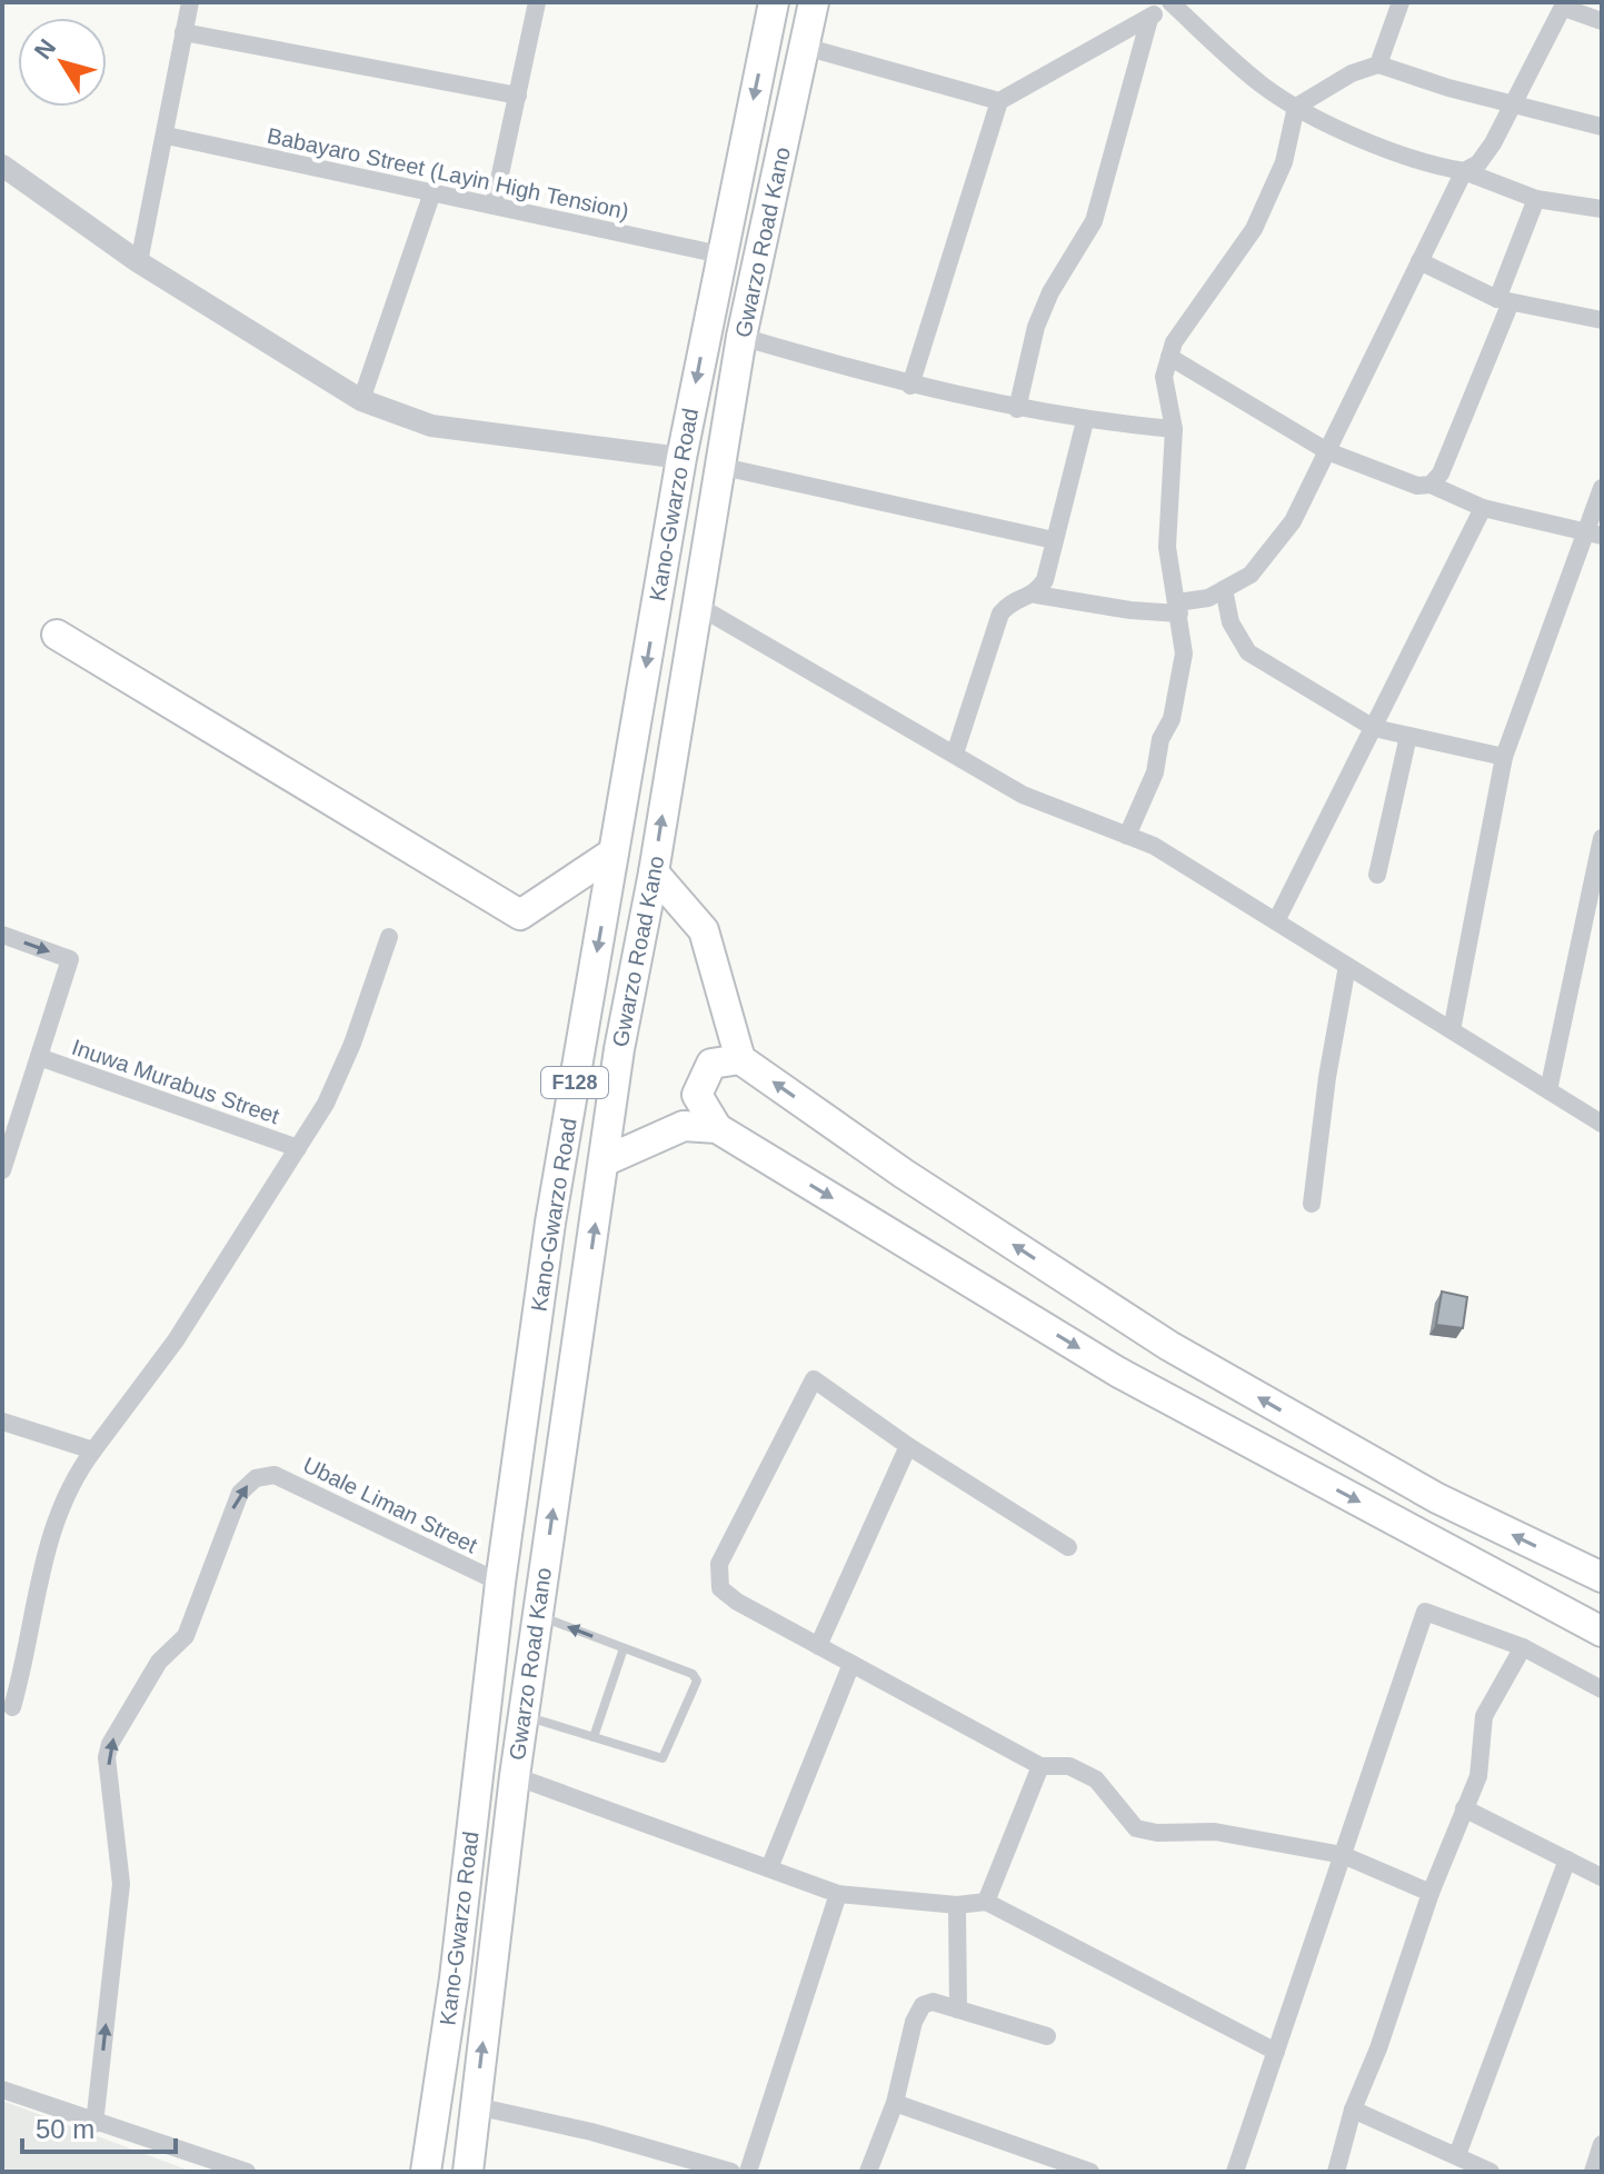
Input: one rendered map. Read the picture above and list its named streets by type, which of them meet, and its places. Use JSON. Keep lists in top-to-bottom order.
{
  "streets": {
    "main road": ["Gwarzo Road Kano", "Kano-Gwarzo Road", "F128"],
    "street": ["Babayaro Street (Layin High Tension)", "Inuwa Murabus Street", "Ubale Liman Street"]
  },
  "crossings": [
    ["Babayaro Street (Layin High Tension)", "Kano-Gwarzo Road"],
    ["Kano-Gwarzo Road", "Ubale Liman Street"]
  ],
  "one_way": ["Gwarzo Road Kano", "Kano-Gwarzo Road"],
  "scale_bar": "50 m",
  "north": "top left"
}
